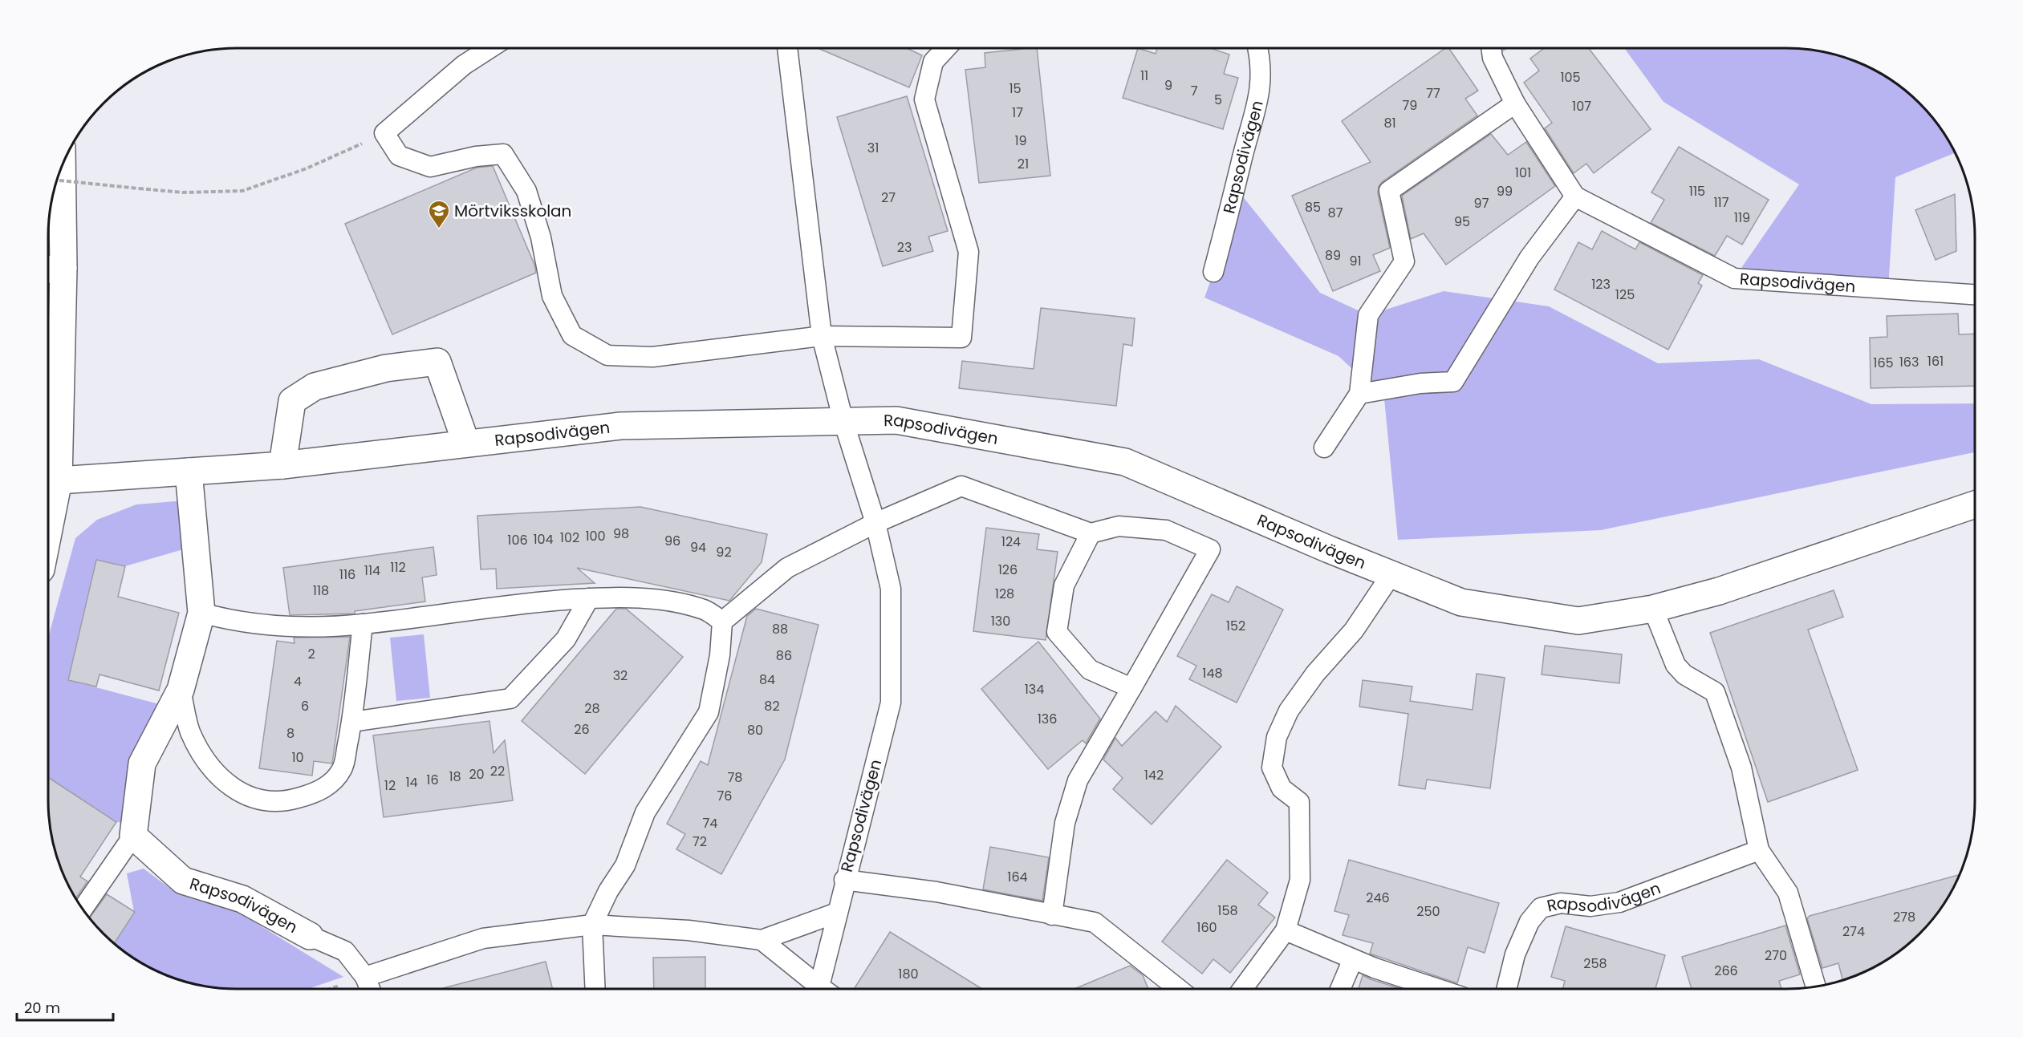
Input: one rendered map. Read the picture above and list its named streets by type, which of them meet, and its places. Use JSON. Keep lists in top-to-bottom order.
{
  "streets": {
    "street": ["Rapsodivägen"]
  },
  "places": {
    "school or university": ["Mörtviksskolan"]
  },
  "house_numbers": [
    "11",
    "105",
    "9",
    "15",
    "7",
    "77",
    "5",
    "79",
    "107",
    "17",
    "81",
    "19",
    "31",
    "21",
    "101",
    "99",
    "115",
    "27",
    "117",
    "97",
    "85",
    "87",
    "119",
    "95",
    "23",
    "89",
    "91",
    "123",
    "125",
    "161",
    "163",
    "165",
    "98",
    "100",
    "102",
    "104",
    "106",
    "96",
    "124",
    "94",
    "92",
    "112",
    "126",
    "114",
    "116",
    "118",
    "128",
    "130",
    "152",
    "88",
    "2",
    "86",
    "148",
    "32",
    "84",
    "4",
    "134",
    "6",
    "82",
    "28",
    "136",
    "26",
    "80",
    "8",
    "10",
    "22",
    "20",
    "142",
    "18",
    "78",
    "16",
    "14",
    "12",
    "76",
    "74",
    "72",
    "164",
    "246",
    "158",
    "250",
    "278",
    "160",
    "274",
    "270",
    "258",
    "266",
    "180"
  ],
  "scale_bar": "20 m"
}
